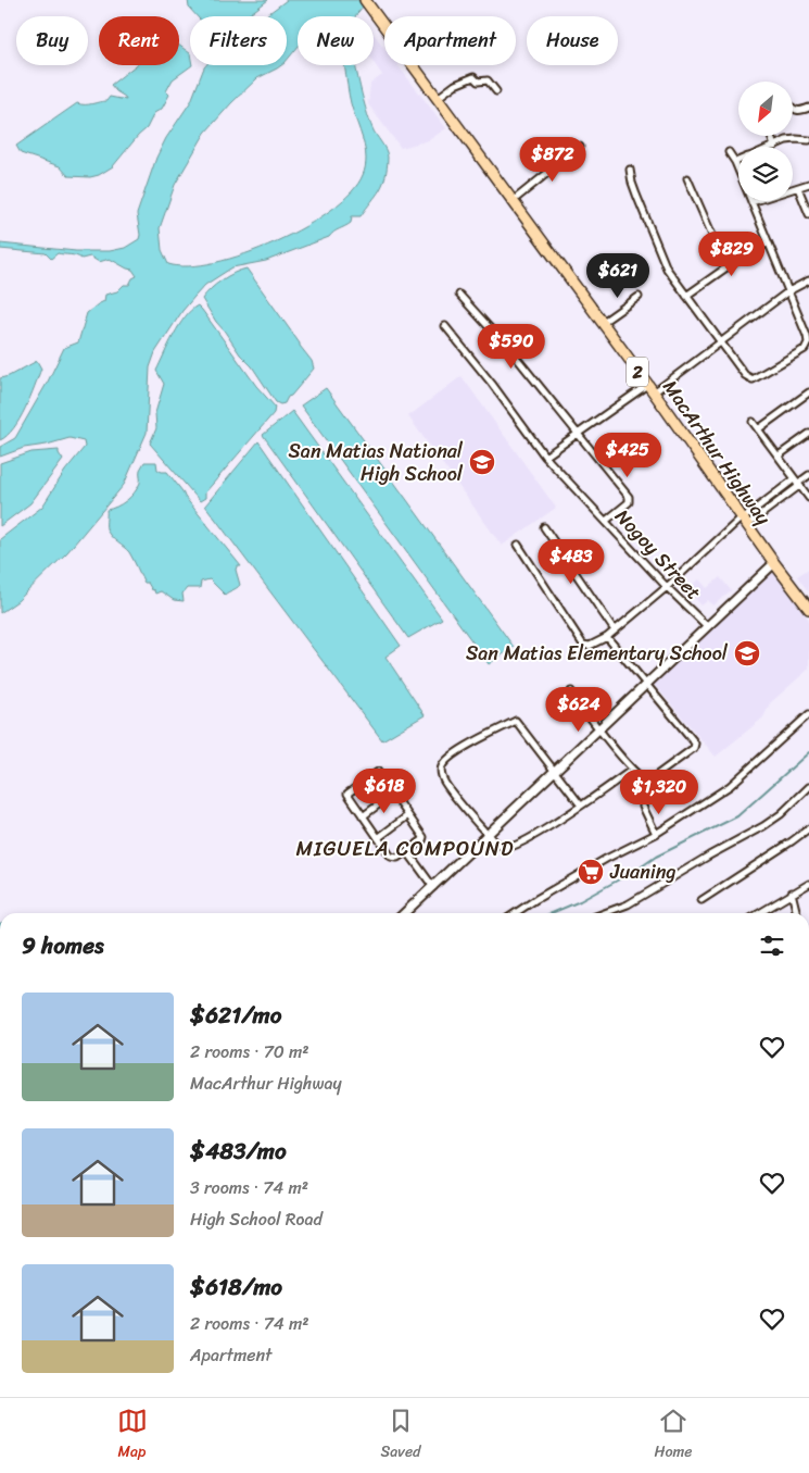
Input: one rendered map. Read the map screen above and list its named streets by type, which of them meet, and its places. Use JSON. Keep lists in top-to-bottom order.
{
  "streets": {
    "highway": ["2", "MacArthur Highway"],
    "street": ["Nogoy Street"]
  },
  "districts": ["MIGUELA COMPOUND"],
  "places": {
    "school or university": ["San Matias National High School", "San Matias Elementary School"],
    "supermarket": ["Juaning"]
  },
  "north": "bottom left",
  "page": {
    "chip": [
      "Buy",
      "Rent",
      "Filters",
      "New",
      "Apartment",
      "House"
    ],
    "price": [
      "$872",
      "$829",
      "$621",
      "$590",
      "$425",
      "$483",
      "$624",
      "$618",
      "$1,320"
    ],
    "heading": "9 homes",
    "list": [
      {
        "name": "$621/mo",
        "note": "2 rooms · 70 m² · MacArthur Highway"
      },
      {
        "name": "$483/mo",
        "note": "3 rooms · 74 m² · High School Road"
      },
      {
        "name": "$618/mo",
        "note": "2 rooms · 74 m² · Apartment"
      }
    ],
    "tabs": ["Map", "Saved", "Home"]
  }
}
